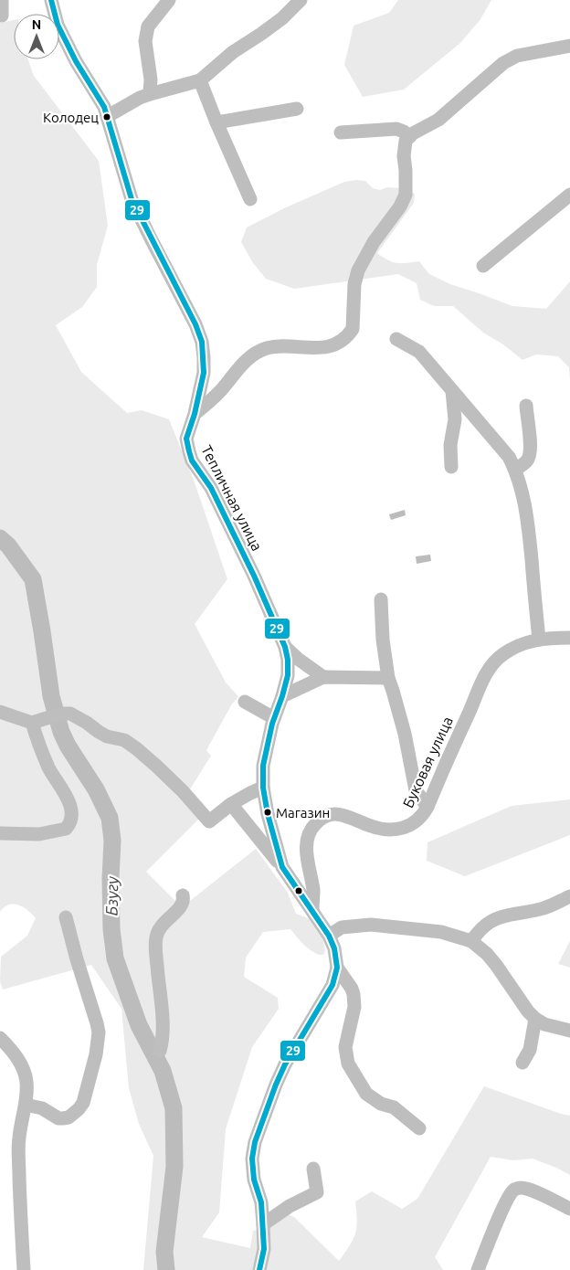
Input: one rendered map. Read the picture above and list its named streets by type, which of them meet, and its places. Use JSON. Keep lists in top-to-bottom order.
{
  "streets": {
    "street": ["Тепличная улица", "Буковая улица"]
  },
  "crossings": [
    ["Тепличная улица", "Буковая улица"]
  ],
  "water": ["Бзугу"],
  "places": ["Колодец", "Магазин"],
  "lines": ["transit line 29"],
  "north": "top"
}
